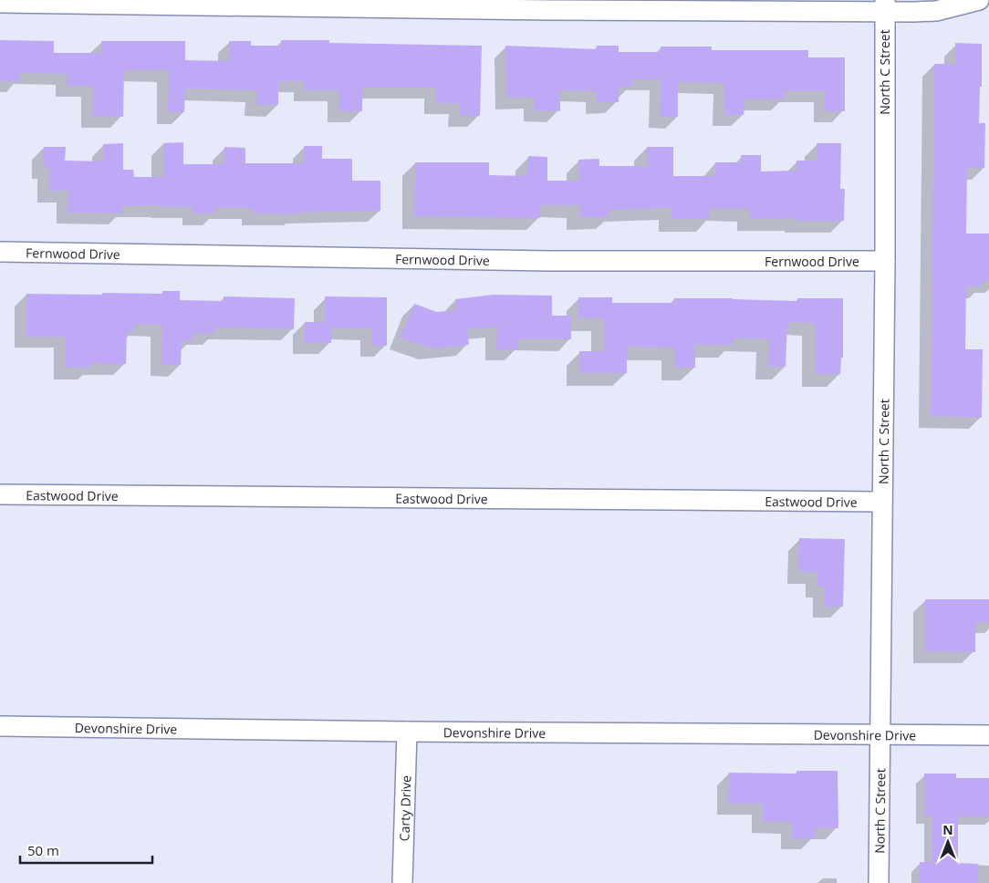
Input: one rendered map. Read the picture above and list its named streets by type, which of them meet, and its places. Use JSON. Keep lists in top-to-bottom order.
{
  "streets": {
    "street": [
      "North C Street",
      "Fernwood Drive",
      "Eastwood Drive",
      "Devonshire Drive",
      "Carty Drive"
    ]
  },
  "crossings": [
    ["North C Street", "Fernwood Drive"],
    ["North C Street", "Eastwood Drive"],
    ["North C Street", "Devonshire Drive"],
    ["Devonshire Drive", "Carty Drive"]
  ],
  "scale_bar": "50 m",
  "north": "top"
}
